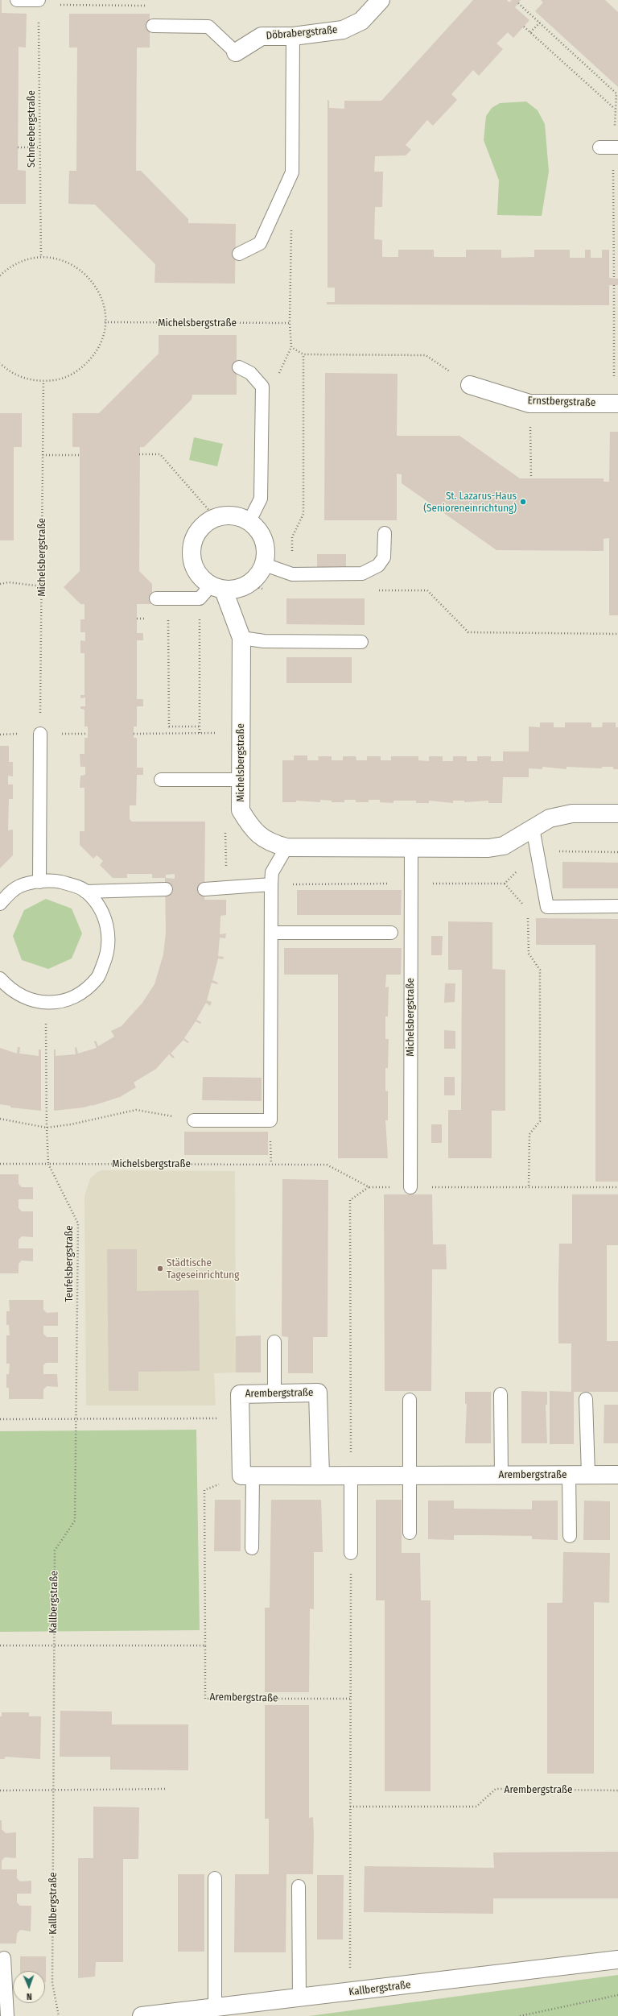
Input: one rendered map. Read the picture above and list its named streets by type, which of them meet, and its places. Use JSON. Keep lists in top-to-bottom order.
{
  "streets": {
    "street": [
      "Döbrabergstraße",
      "Michelsbergstraße",
      "Ernstbergstraße",
      "Arembergstraße",
      "Kallbergstraße"
    ],
    "path": ["Schneebergstraße", "Teufelsbergstraße"]
  },
  "crossings": [
    ["Michelsbergstraße", "Teufelsbergstraße"],
    ["Teufelsbergstraße", "Kallbergstraße"]
  ],
  "places": ["St. Lazarus-Haus (Senioreneinrichtung)", "Städtische Tageseinrichtung"],
  "north": "bottom"
}
